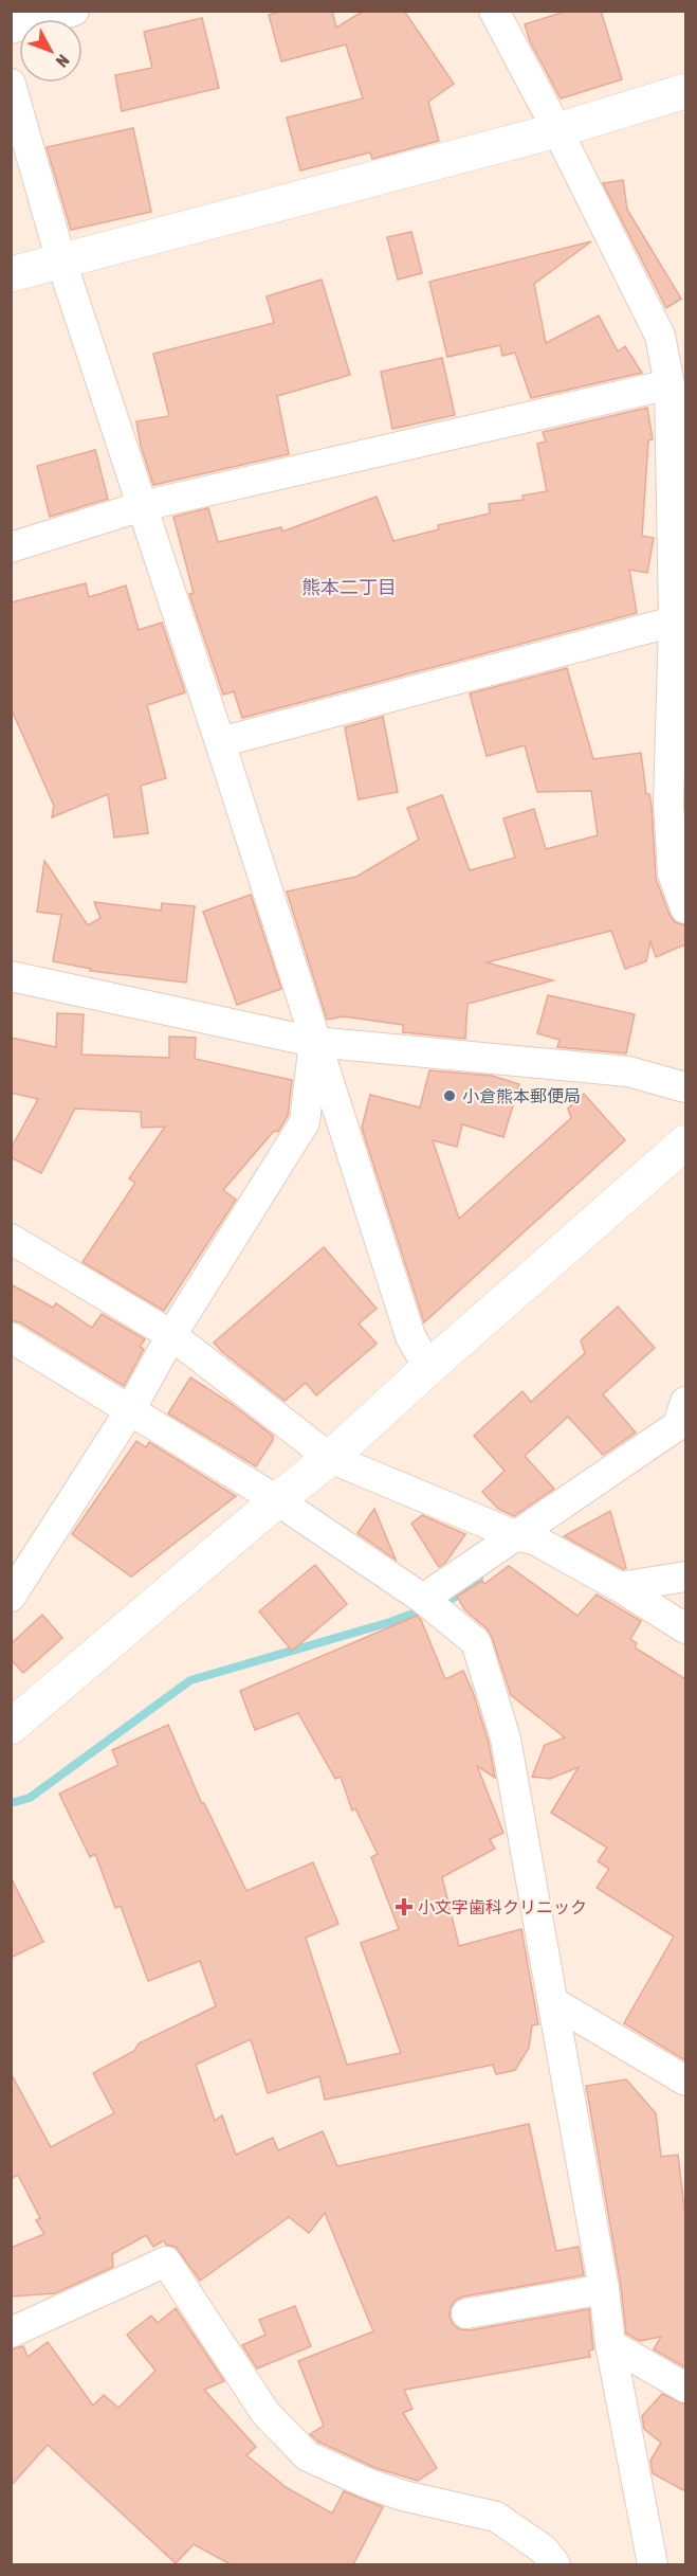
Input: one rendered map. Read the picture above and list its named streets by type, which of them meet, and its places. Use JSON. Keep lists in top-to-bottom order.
{
  "districts": ["熊本二丁目"],
  "places": {
    "other": ["小倉熊本郵便局"],
    "health": ["小文字歯科クリニック"]
  },
  "north": "bottom right"
}
